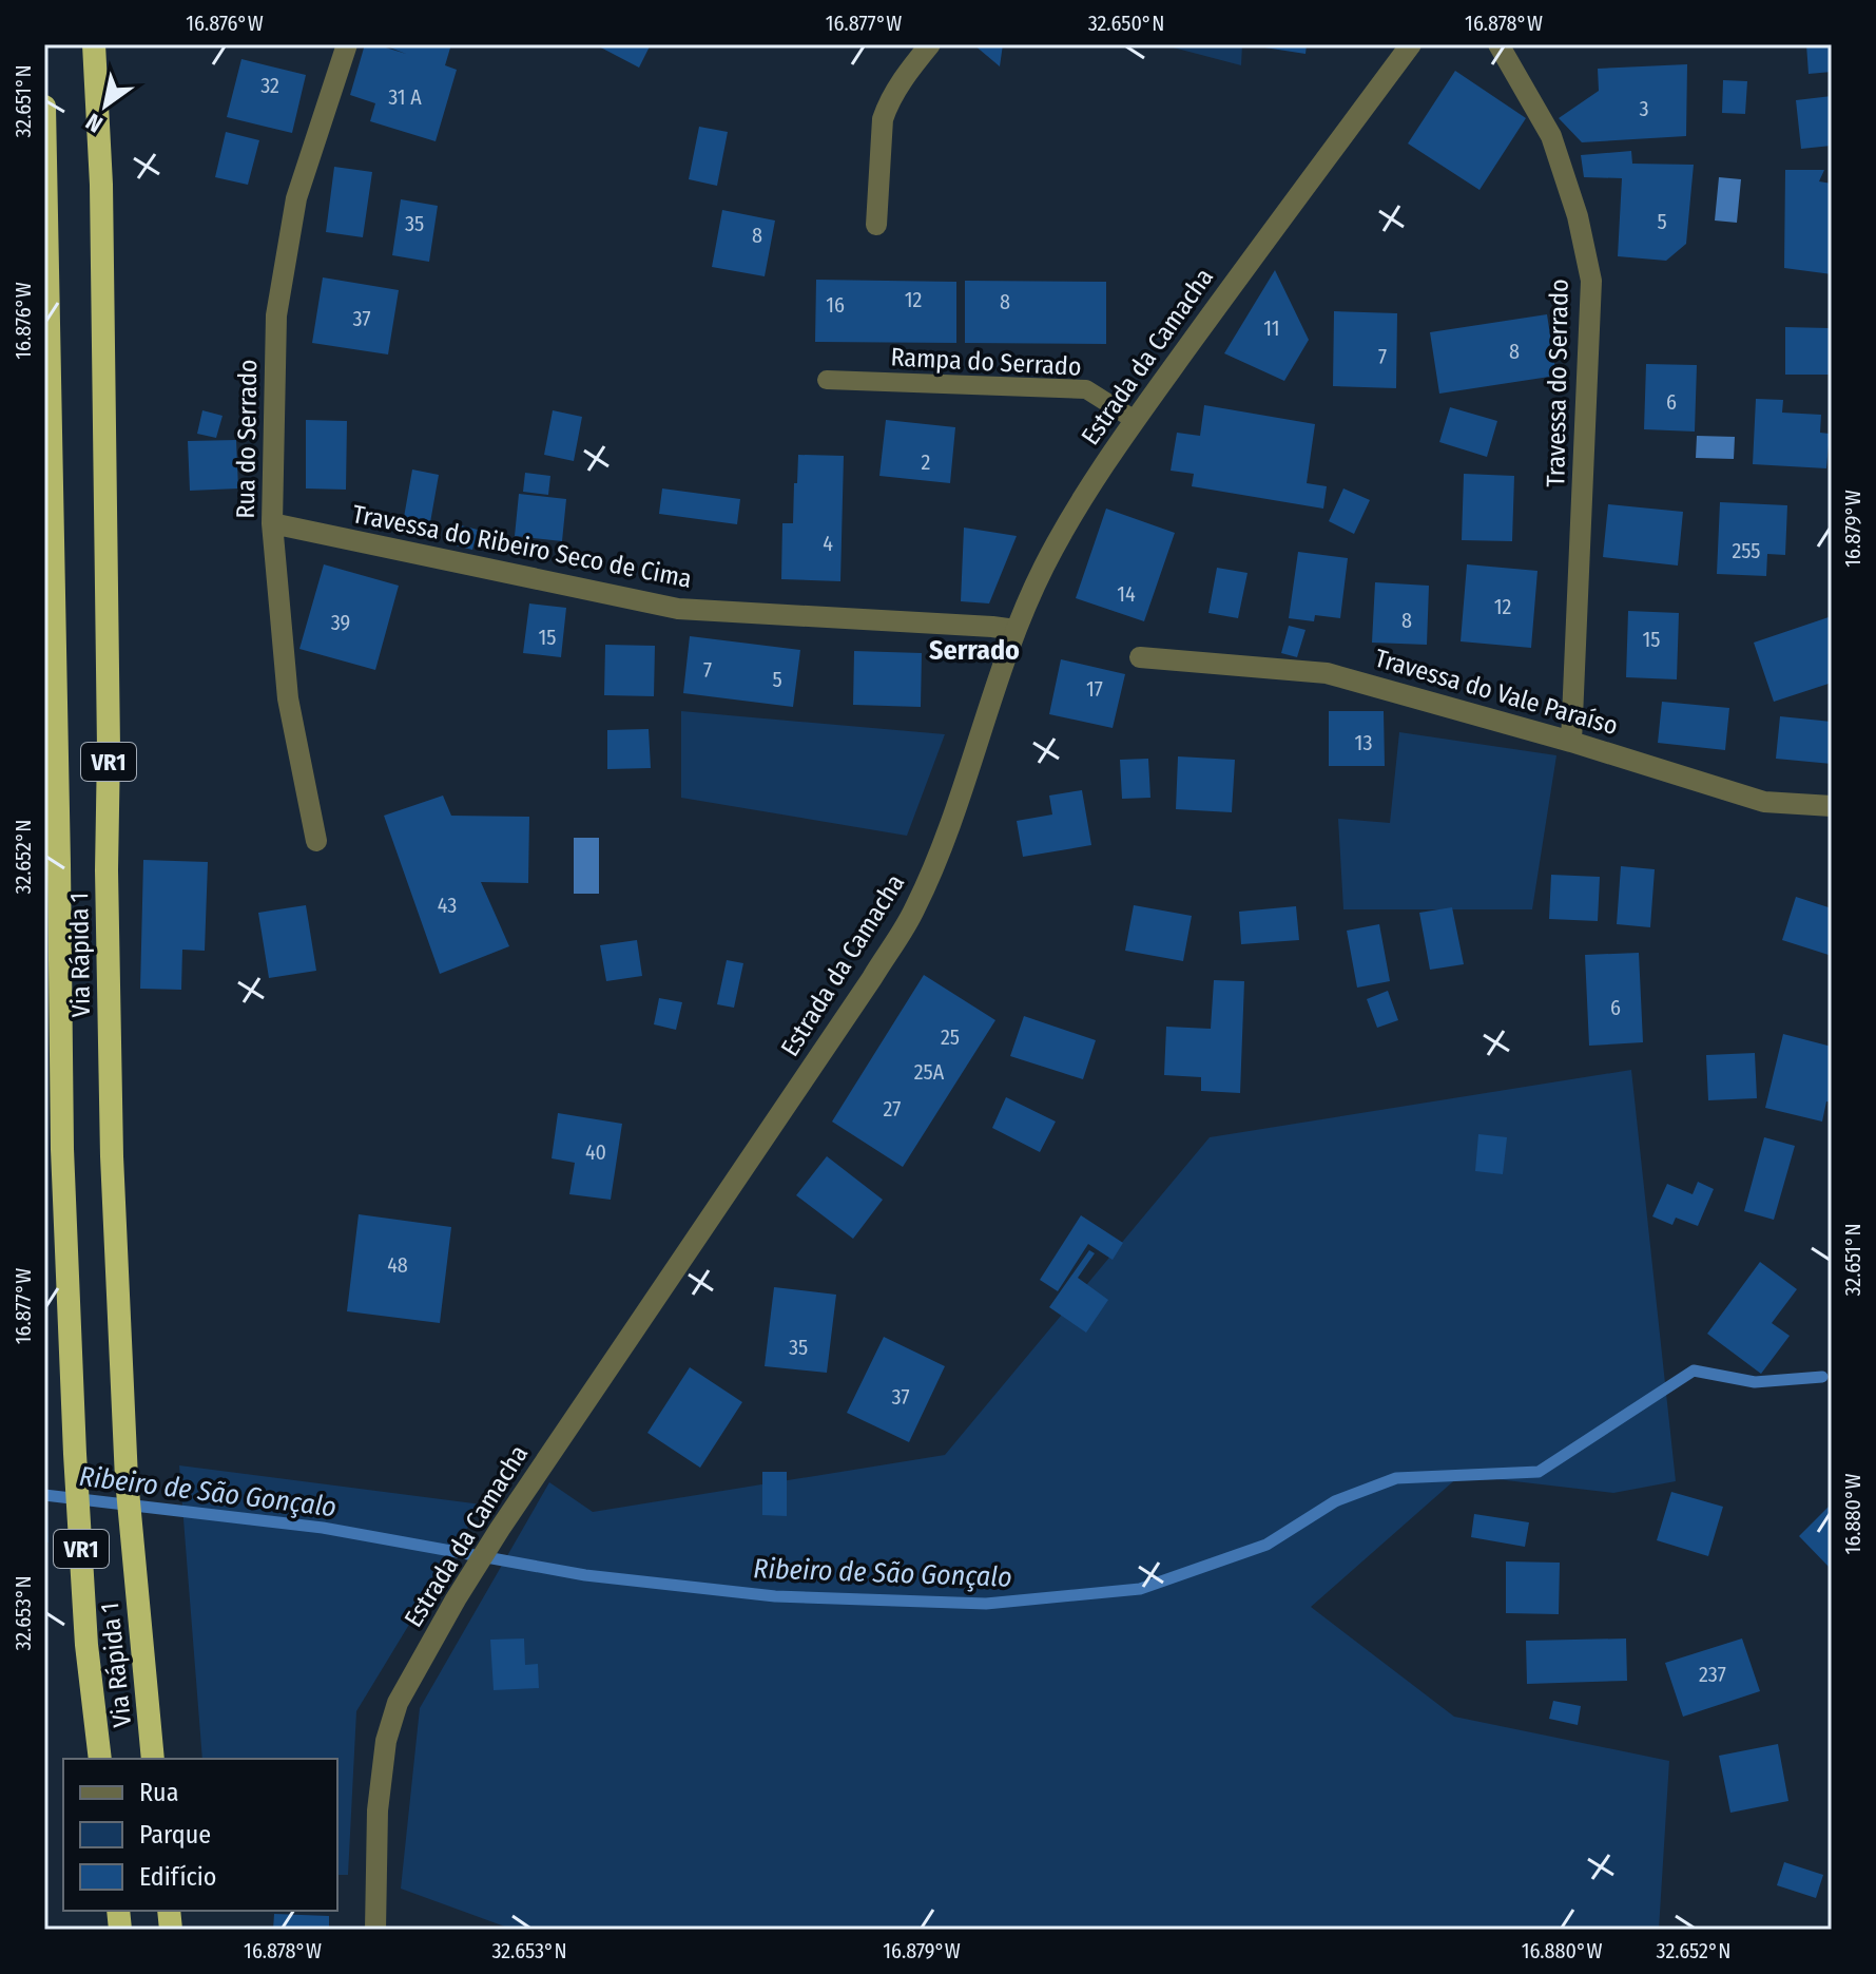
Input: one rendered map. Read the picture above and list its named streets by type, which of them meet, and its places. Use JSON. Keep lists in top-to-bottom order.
{
  "streets": {
    "highway": ["VR1", "Via Rápida 1"],
    "street": [
      "Estrada da Camacha",
      "Travessa do Serrado",
      "Rua do Serrado",
      "Travessa do Ribeiro Seco de Cima",
      "Travessa do Vale Paraíso"
    ],
    "lane": ["Rampa do Serrado"]
  },
  "crossings": [
    ["Estrada da Camacha", "Rampa do Serrado"],
    ["Estrada da Camacha", "Travessa do Ribeiro Seco de Cima"],
    ["Travessa do Serrado", "Travessa do Vale Paraíso"],
    ["Rua do Serrado", "Travessa do Ribeiro Seco de Cima"]
  ],
  "districts": ["Serrado"],
  "water": ["Ribeiro de São Gonçalo"],
  "house_numbers": [
    "32",
    "31 A",
    "3",
    "5",
    "35",
    "8",
    "12",
    "8",
    "16",
    "37",
    "11",
    "8",
    "7",
    "6",
    "2",
    "4",
    "255",
    "14",
    "12",
    "8",
    "39",
    "15",
    "15",
    "7",
    "5",
    "17",
    "13",
    "43",
    "6",
    "25",
    "25A",
    "27",
    "40",
    "48",
    "35",
    "37",
    "237"
  ],
  "legend": ["Rua", "Parque", "Edifício"],
  "north": "bottom left",
  "coordinates": [
    "16.876°W",
    "16.877°W",
    "32.650°N",
    "16.878°W",
    "32.651°N",
    "16.879°W",
    "32.652°N",
    "16.880°W",
    "32.653°N"
  ]
}
